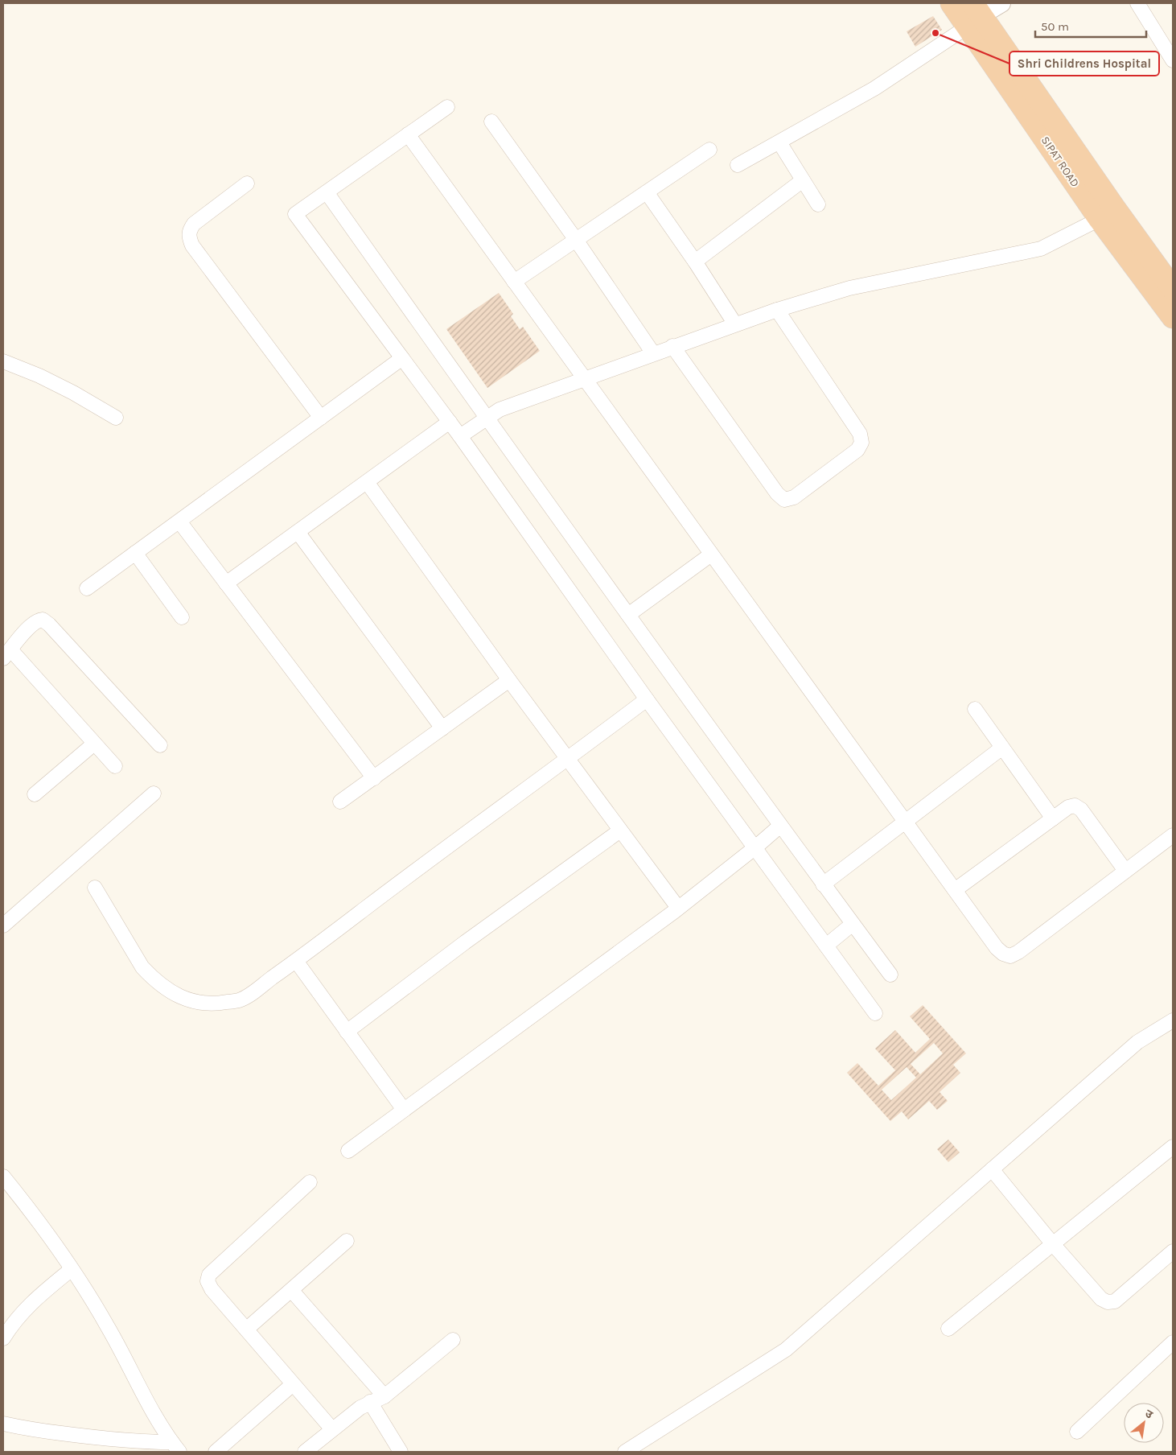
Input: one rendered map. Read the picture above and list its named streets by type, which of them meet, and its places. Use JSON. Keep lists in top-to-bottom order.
{
  "streets": {
    "highway": ["SIPAT ROAD"]
  },
  "places": ["Shri Childrens Hospital"],
  "scale_bar": "50 m",
  "north": "top right"
}
